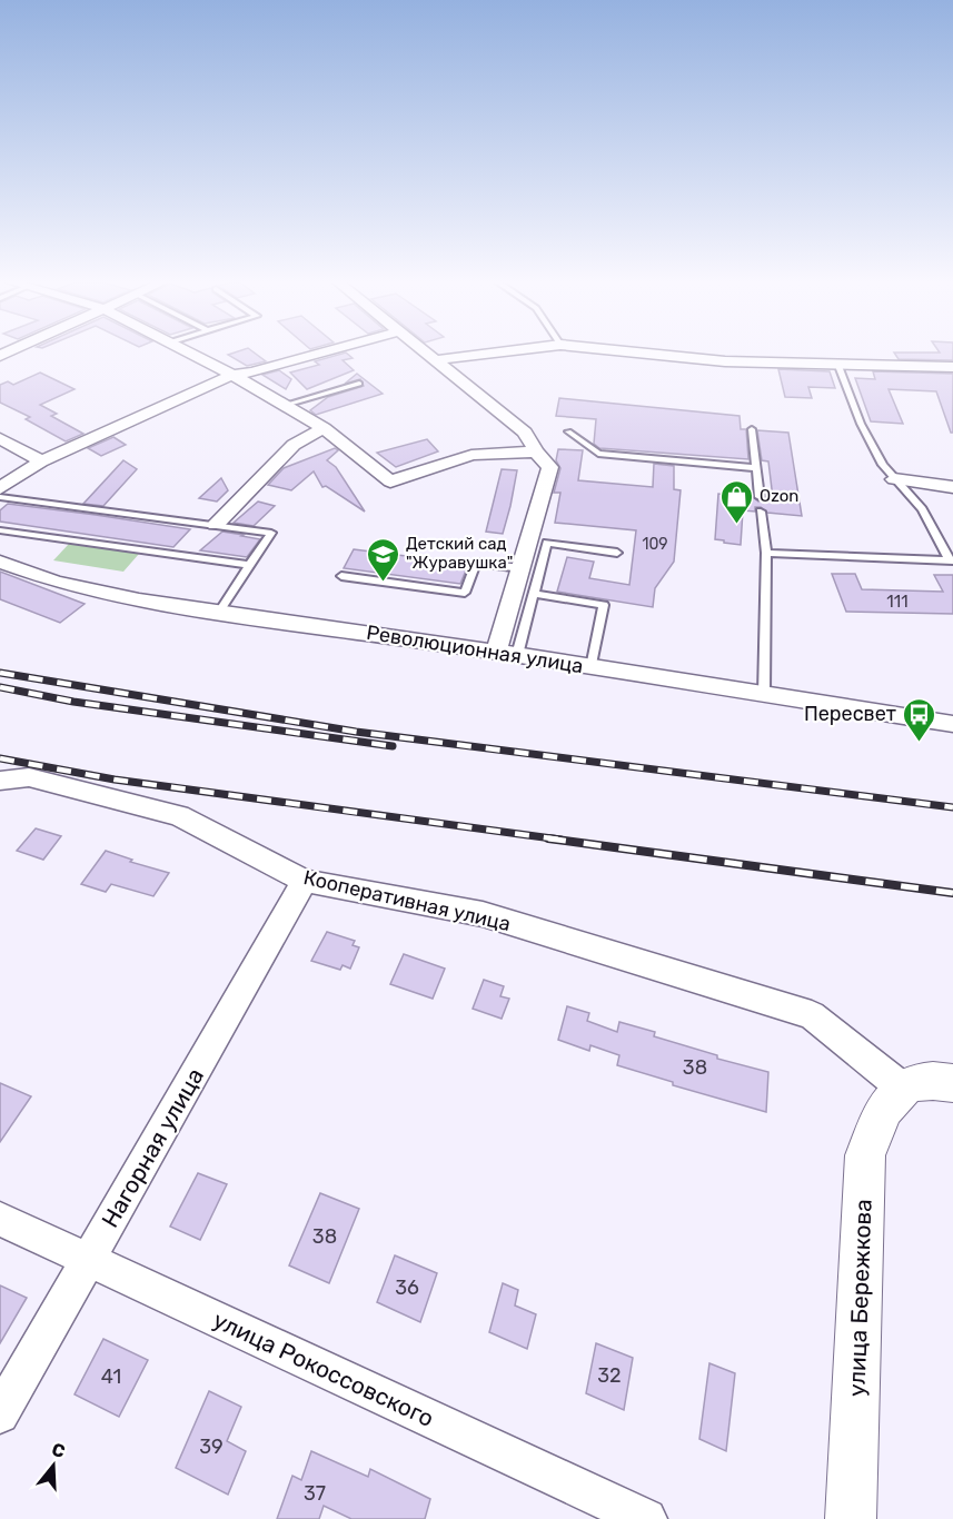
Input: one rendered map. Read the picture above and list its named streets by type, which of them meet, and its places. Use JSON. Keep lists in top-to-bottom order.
{
  "streets": {
    "street": [
      "Революционная улица",
      "Кооперативная улица",
      "Нагорная улица",
      "улица Бережкова",
      "улица Рокоссовского"
    ]
  },
  "crossings": [
    ["Кооперативная улица", "Нагорная улица"],
    ["Кооперативная улица", "улица Бережкова"],
    ["Нагорная улица", "улица Рокоссовского"]
  ],
  "places": {
    "shop": ["Ozon"],
    "school or university": ["Детский сад \"Журавушка\""],
    "bus stop": ["Пересвет"]
  },
  "house_numbers": [
    "109",
    "111",
    "38",
    "38",
    "36",
    "32",
    "41",
    "39",
    "37"
  ],
  "north": "top"
}
